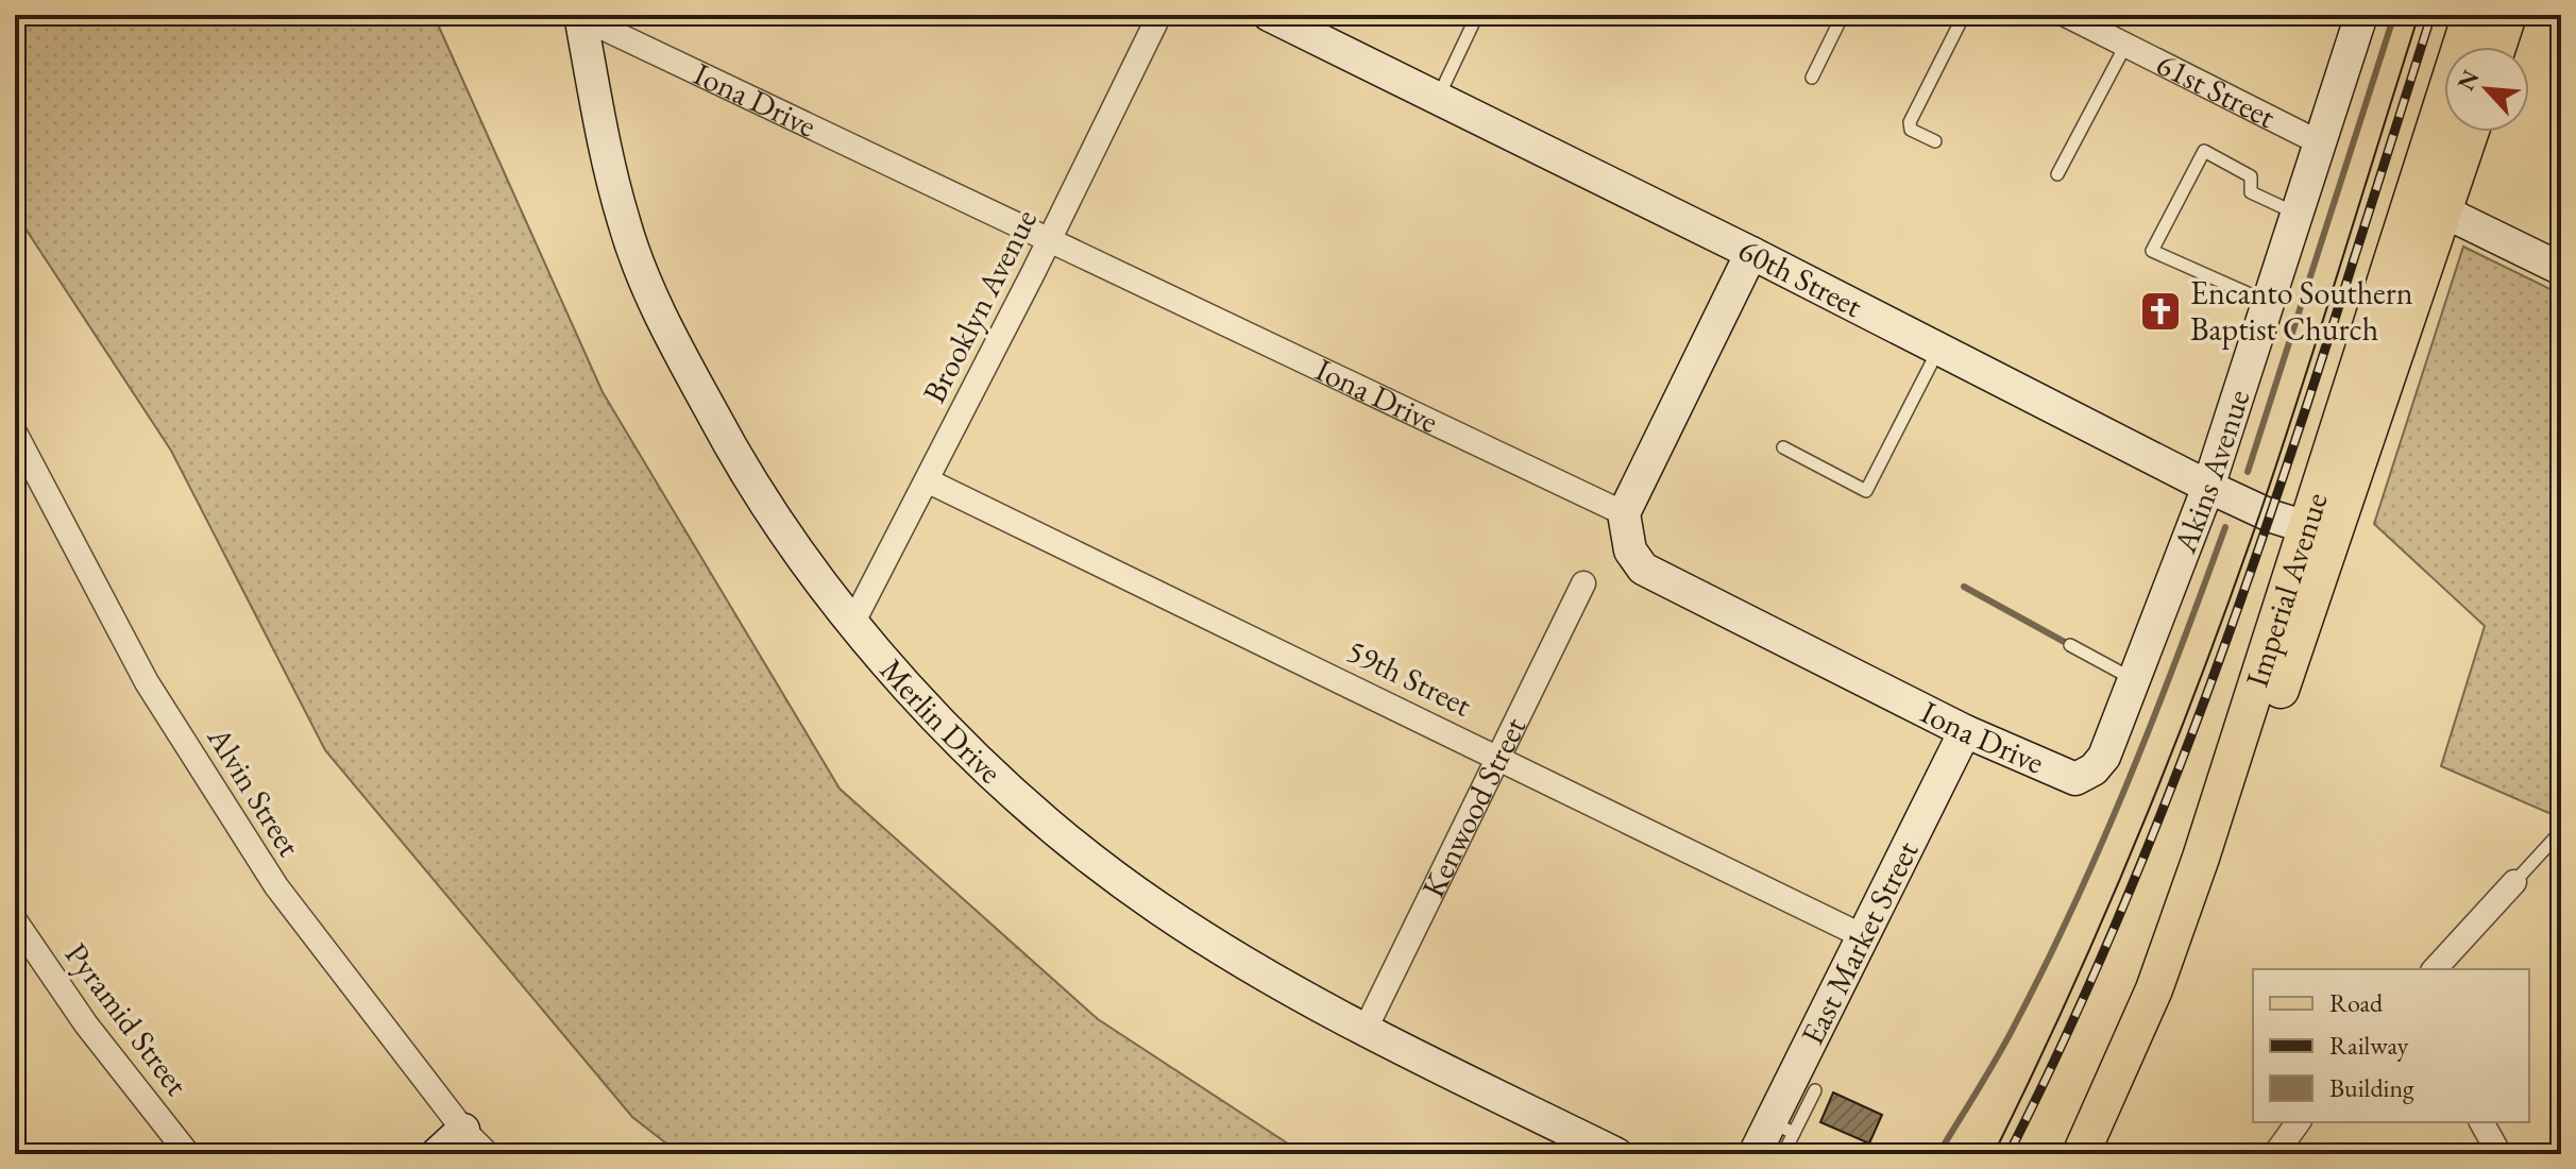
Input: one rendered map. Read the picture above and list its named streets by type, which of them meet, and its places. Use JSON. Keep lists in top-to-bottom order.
{
  "streets": {
    "main road": ["Imperial Avenue"],
    "street": [
      "61st Street",
      "Iona Drive",
      "60th Street",
      "Brooklyn Avenue",
      "Akins Avenue",
      "59th Street",
      "Merlin Drive",
      "Alvin Street",
      "Kenwood Street",
      "East Market Street",
      "Pyramid Street"
    ]
  },
  "crossings": [
    ["61st Street", "Akins Avenue"],
    ["Iona Drive", "Brooklyn Avenue"],
    ["Iona Drive", "Akins Avenue"],
    ["Iona Drive", "Merlin Drive"],
    ["Iona Drive", "East Market Street"],
    ["60th Street", "Akins Avenue"],
    ["60th Street", "Imperial Avenue"],
    ["Brooklyn Avenue", "59th Street"],
    ["Brooklyn Avenue", "Merlin Drive"],
    ["59th Street", "Kenwood Street"],
    ["59th Street", "East Market Street"],
    ["Merlin Drive", "Kenwood Street"]
  ],
  "places": {
    "church": ["Encanto Southern Baptist Church"]
  },
  "legend": ["Road", "Railway", "Building"],
  "north": "top left"
}
